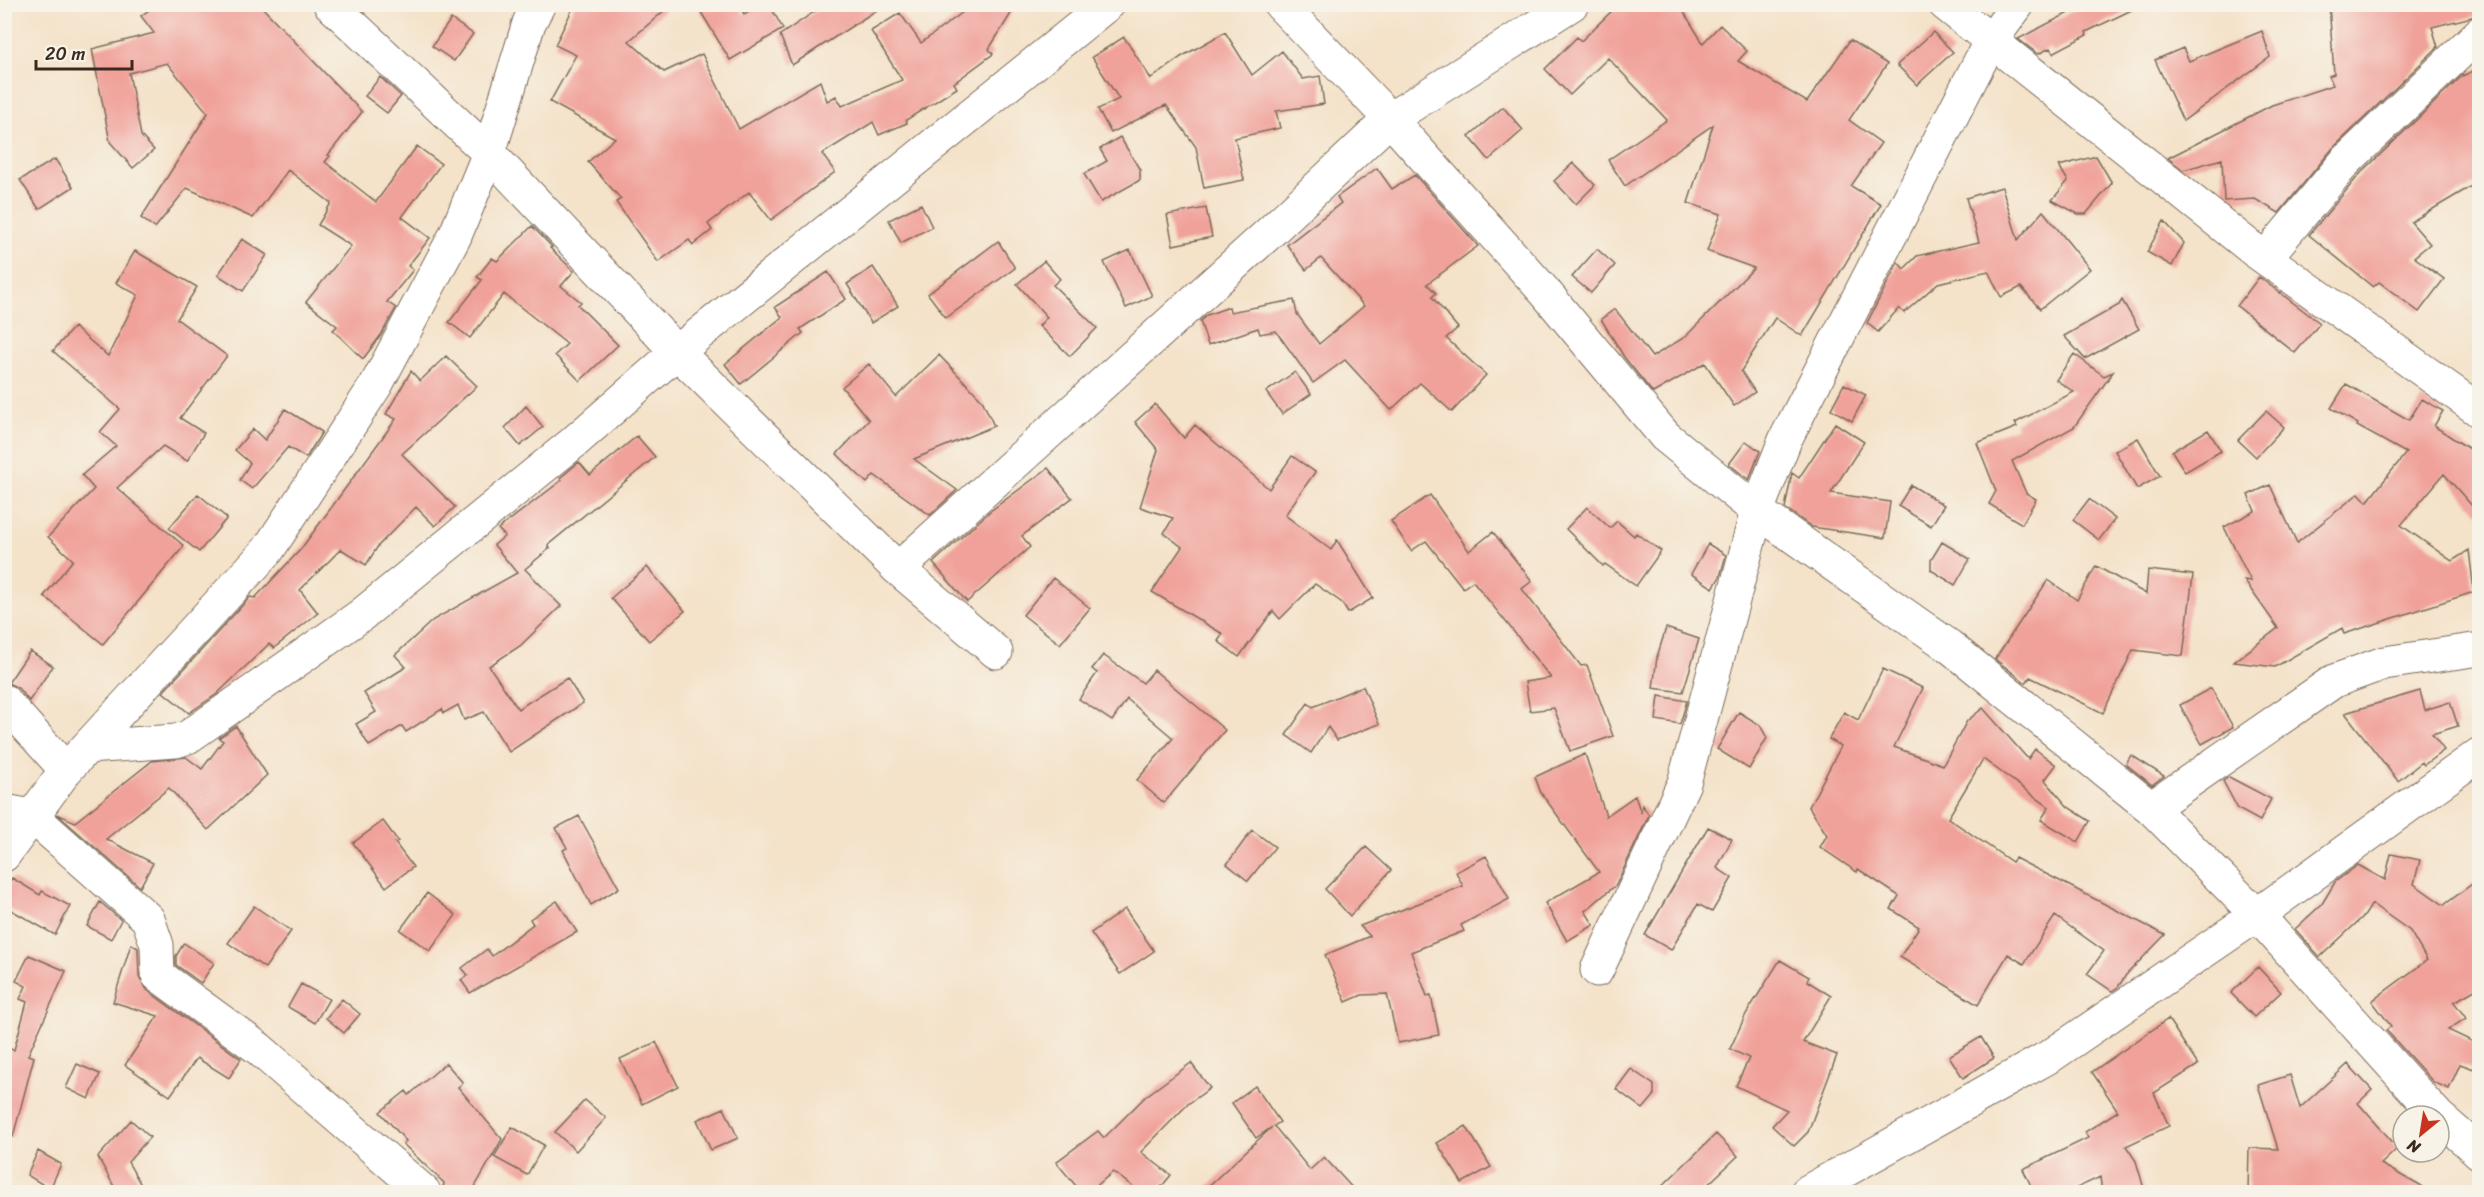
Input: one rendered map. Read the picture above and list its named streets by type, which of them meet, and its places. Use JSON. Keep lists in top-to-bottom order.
{
  "scale_bar": "20 m",
  "north": "bottom left"
}
